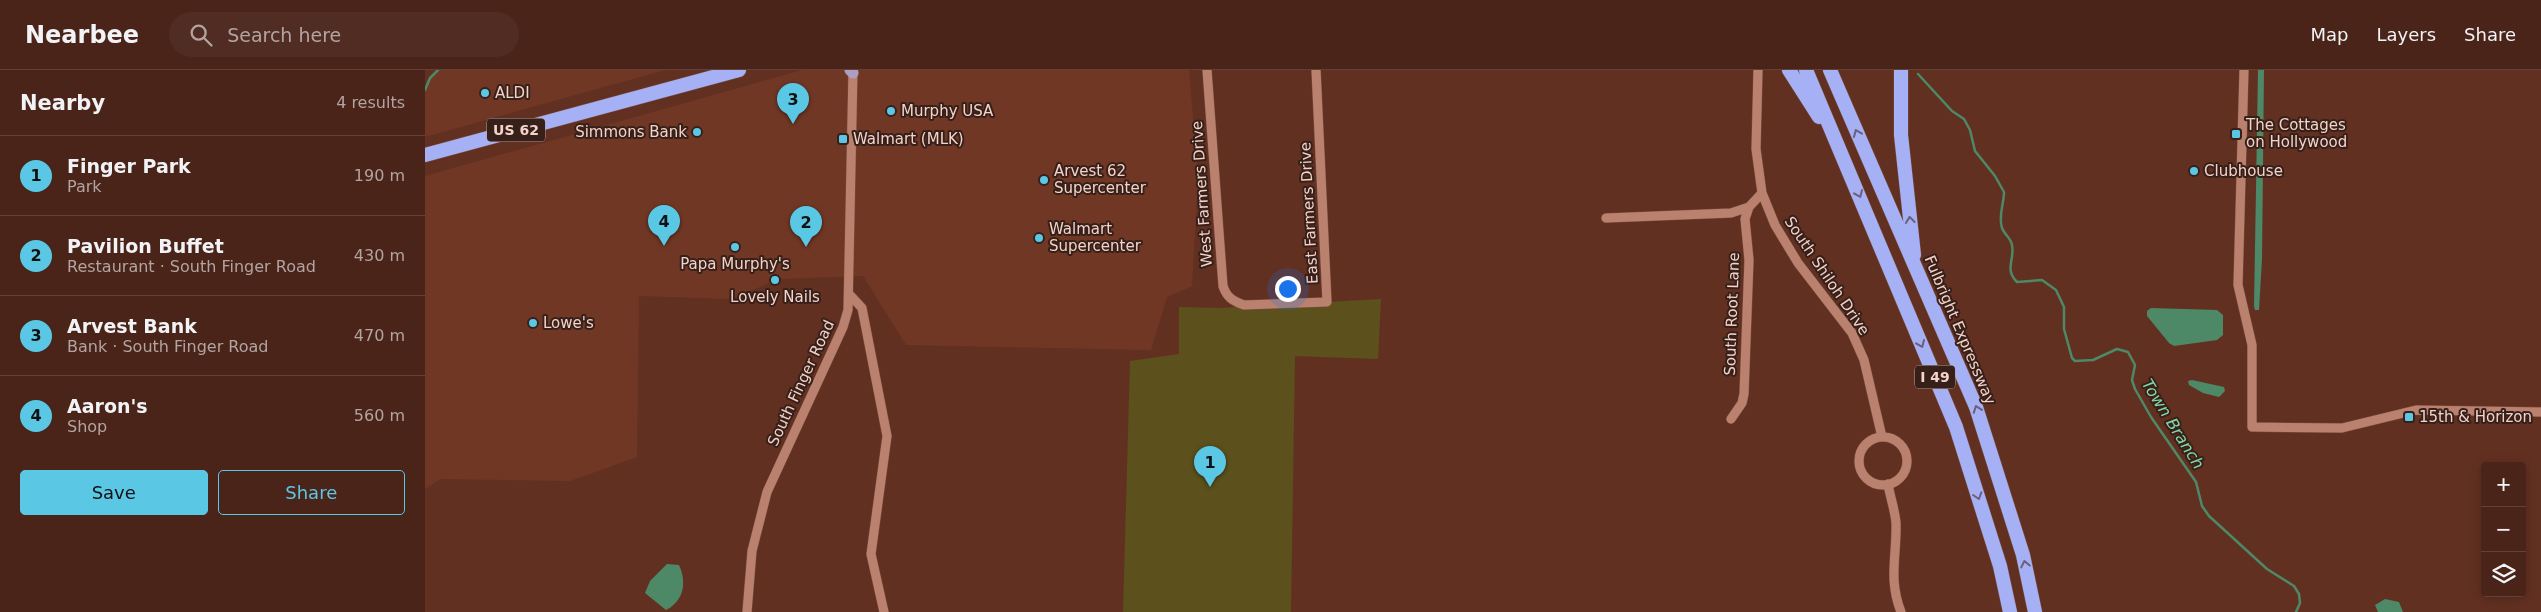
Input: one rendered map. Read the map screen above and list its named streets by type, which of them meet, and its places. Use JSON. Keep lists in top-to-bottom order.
{
  "streets": {
    "highway": ["US 62", "Fulbright Expressway", "I 49"],
    "street": [
      "West Farmers Drive",
      "East Farmers Drive",
      "South Shiloh Drive",
      "South Root Lane",
      "South Finger Road"
    ]
  },
  "crossings": [
    ["West Farmers Drive", "East Farmers Drive"]
  ],
  "water": ["Town Branch"],
  "places": {
    "other": [
      "ALDI",
      "Murphy USA",
      "Simmons Bank",
      "Clubhouse",
      "Arvest 62 Supercenter",
      "Walmart Supercenter",
      "Papa Murphy's",
      "Lovely Nails",
      "Lowe's"
    ],
    "transit": ["The Cottages on Hollywood", "Walmart (MLK)", "15th & Horizon"]
  },
  "page": {
    "header": "Nearbee",
    "search": "Search here",
    "nav": ["Map", "Layers", "Share"],
    "heading": ["Nearby", "4 results"],
    "pins": [
      "3",
      "4",
      "2",
      "1"
    ],
    "list": [
      {
        "mark": "1",
        "name": "Finger Park",
        "note": "Park",
        "value": "190 m"
      },
      {
        "mark": "2",
        "name": "Pavilion Buffet",
        "note": "Restaurant · South Finger Road",
        "value": "430 m"
      },
      {
        "mark": "3",
        "name": "Arvest Bank",
        "note": "Bank · South Finger Road",
        "value": "470 m"
      },
      {
        "mark": "4",
        "name": "Aaron's",
        "note": "Shop",
        "value": "560 m"
      }
    ],
    "buttons": ["Save", "Share"],
    "map_buttons": ["+", "−"]
  }
}
